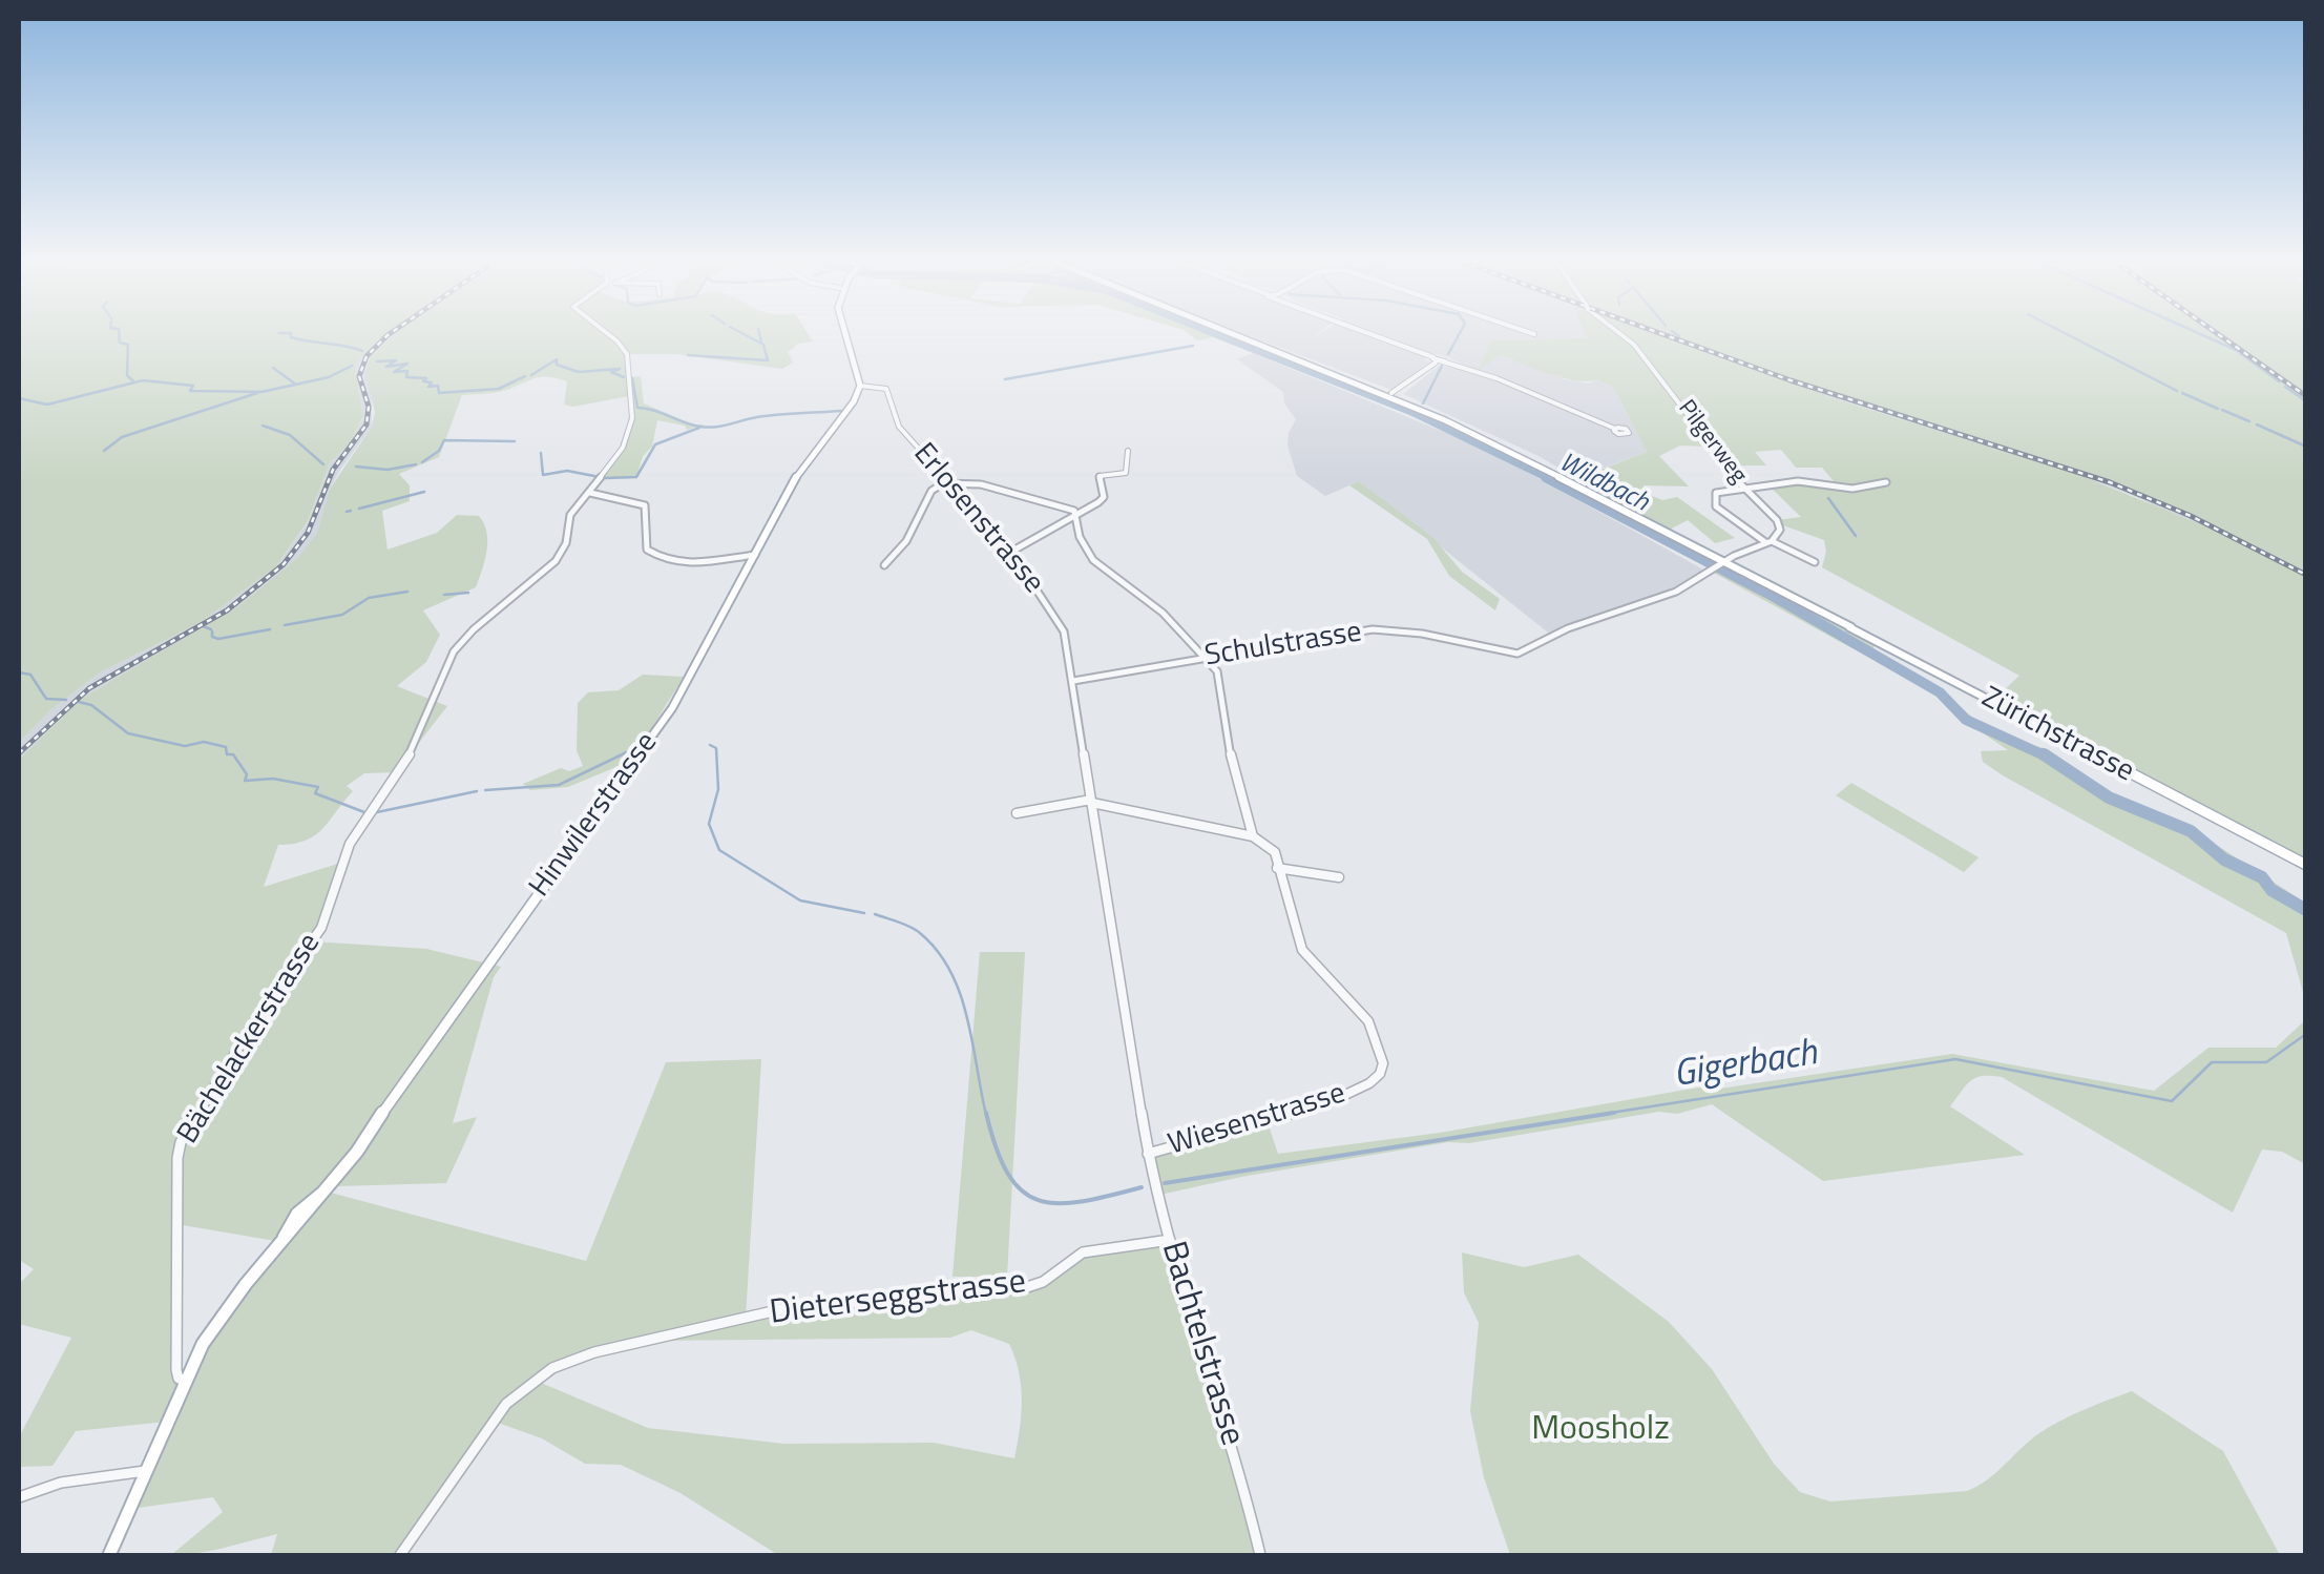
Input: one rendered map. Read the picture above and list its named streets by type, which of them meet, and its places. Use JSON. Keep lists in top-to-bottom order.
{
  "streets": {
    "main road": ["Zürichstrasse", "Hinwilerstrasse"],
    "street": [
      "Pilgerweg",
      "Erlosenstrasse",
      "Schulstrasse",
      "Bächelackerstrasse",
      "Wiesenstrasse",
      "Dieterseggstrasse",
      "Bachtelstrasse"
    ]
  },
  "crossings": [
    ["Erlosenstrasse", "Schulstrasse"],
    ["Erlosenstrasse", "Hinwilerstrasse"],
    ["Erlosenstrasse", "Bachtelstrasse"],
    ["Schulstrasse", "Zürichstrasse"],
    ["Schulstrasse", "Wiesenstrasse"],
    ["Hinwilerstrasse", "Bächelackerstrasse"],
    ["Wiesenstrasse", "Bachtelstrasse"],
    ["Dieterseggstrasse", "Bachtelstrasse"]
  ],
  "water": ["Wildbach", "Gigerbach"],
  "parks": ["Moosholz"]
}
